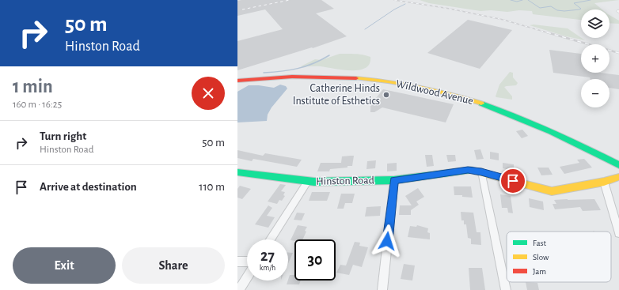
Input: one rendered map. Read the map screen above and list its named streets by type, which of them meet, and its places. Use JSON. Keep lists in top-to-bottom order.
{
  "streets": {
    "street": ["Wildwood Avenue", "Hinston Road"]
  },
  "places": ["Catherine Hinds Institute of Esthetics"],
  "legend": ["Fast", "Slow", "Jam"],
  "page": {
    "turn": ["50 m", "Hinston Road"],
    "map_buttons": ["+", "−"],
    "heading": ["1 min", "160 m · 16:25"],
    "list": [
      {
        "name": "Turn right",
        "note": "Hinston Road",
        "value": "50 m"
      },
      {
        "name": "Arrive at destination",
        "value": "110 m"
      }
    ],
    "speed": "27 km/h",
    "limit": "30",
    "buttons": ["Exit", "Share"]
  }
}
